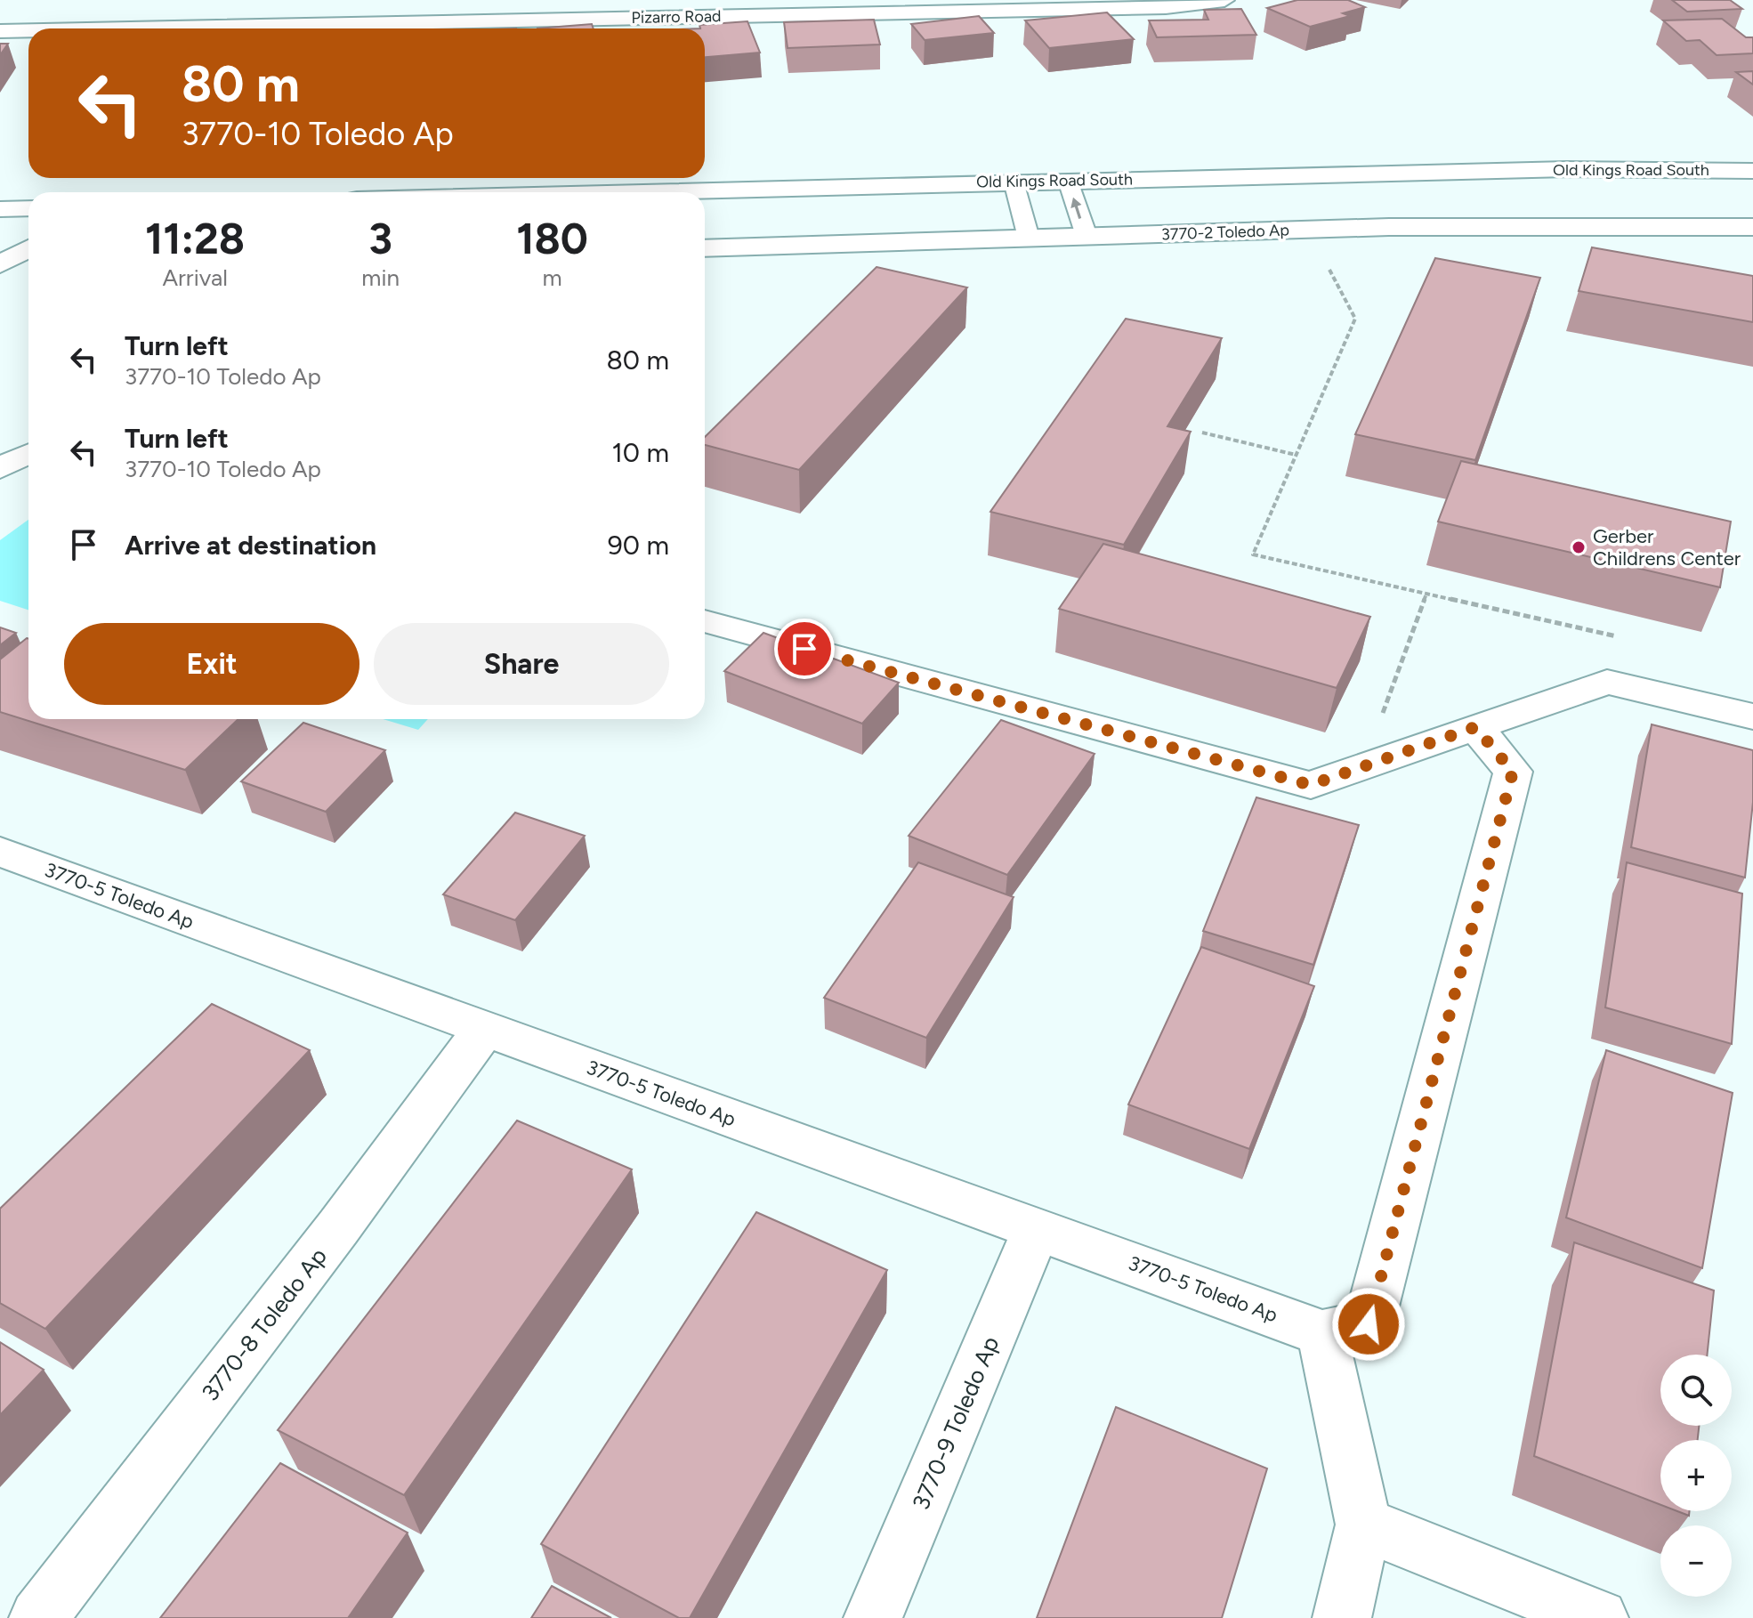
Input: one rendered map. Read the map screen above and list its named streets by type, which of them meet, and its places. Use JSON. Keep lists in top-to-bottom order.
{
  "streets": {
    "street": [
      "Pizarro Road",
      "Old Kings Road South",
      "3770-2 Toledo Ap",
      "3770-5 Toledo Ap",
      "3770-8 Toledo Ap",
      "3770-9 Toledo Ap"
    ]
  },
  "crossings": [
    ["3770-5 Toledo Ap", "3770-8 Toledo Ap"],
    ["3770-5 Toledo Ap", "3770-9 Toledo Ap"]
  ],
  "places": ["Gerber Childrens Center"],
  "page": {
    "turn": ["80 m", "3770-10 Toledo Ap"],
    "eta": [
      "11:28",
      "Arrival",
      "3",
      "min",
      "180",
      "m"
    ],
    "list": [
      {
        "name": "Turn left",
        "note": "3770-10 Toledo Ap",
        "value": "80 m"
      },
      {
        "name": "Turn left",
        "note": "3770-10 Toledo Ap",
        "value": "10 m"
      },
      {
        "name": "Arrive at destination",
        "value": "90 m"
      }
    ],
    "buttons": ["Exit", "Share"],
    "map_buttons": ["+", "−"]
  }
}
